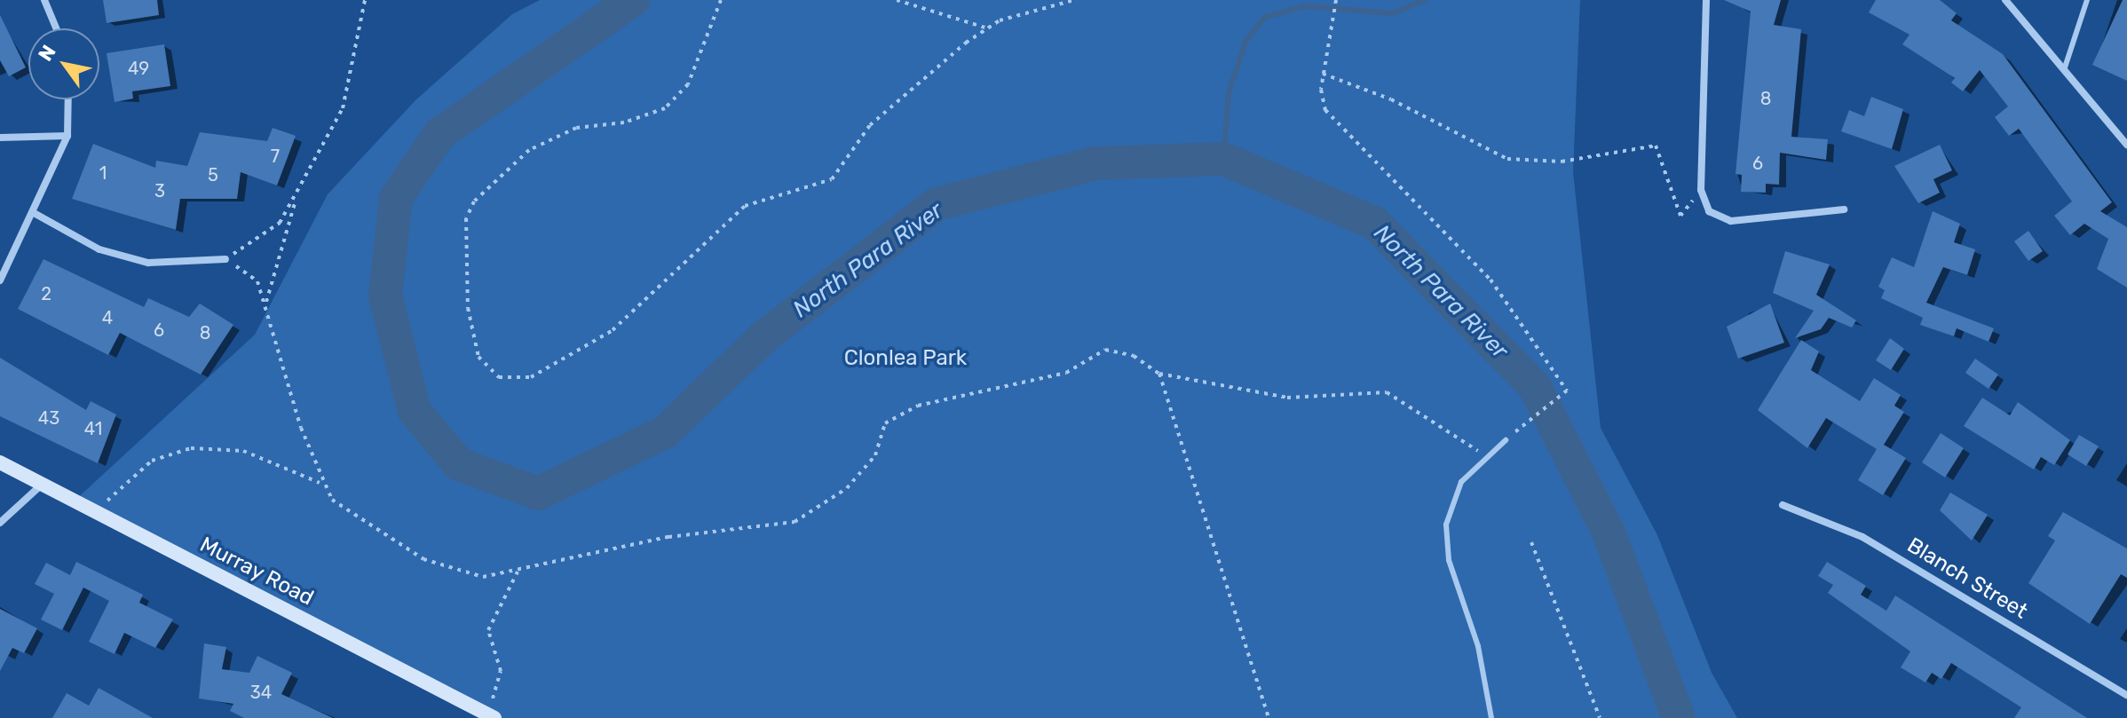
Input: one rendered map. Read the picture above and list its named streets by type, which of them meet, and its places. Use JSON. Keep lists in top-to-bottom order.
{
  "streets": {
    "street": ["Murray Road", "Blanch Street"]
  },
  "water": ["North Para River"],
  "parks": ["Clonlea Park"],
  "house_numbers": [
    "49",
    "8",
    "7",
    "6",
    "1",
    "5",
    "3",
    "2",
    "4",
    "6",
    "8",
    "43",
    "41",
    "34"
  ],
  "north": "top left"
}
